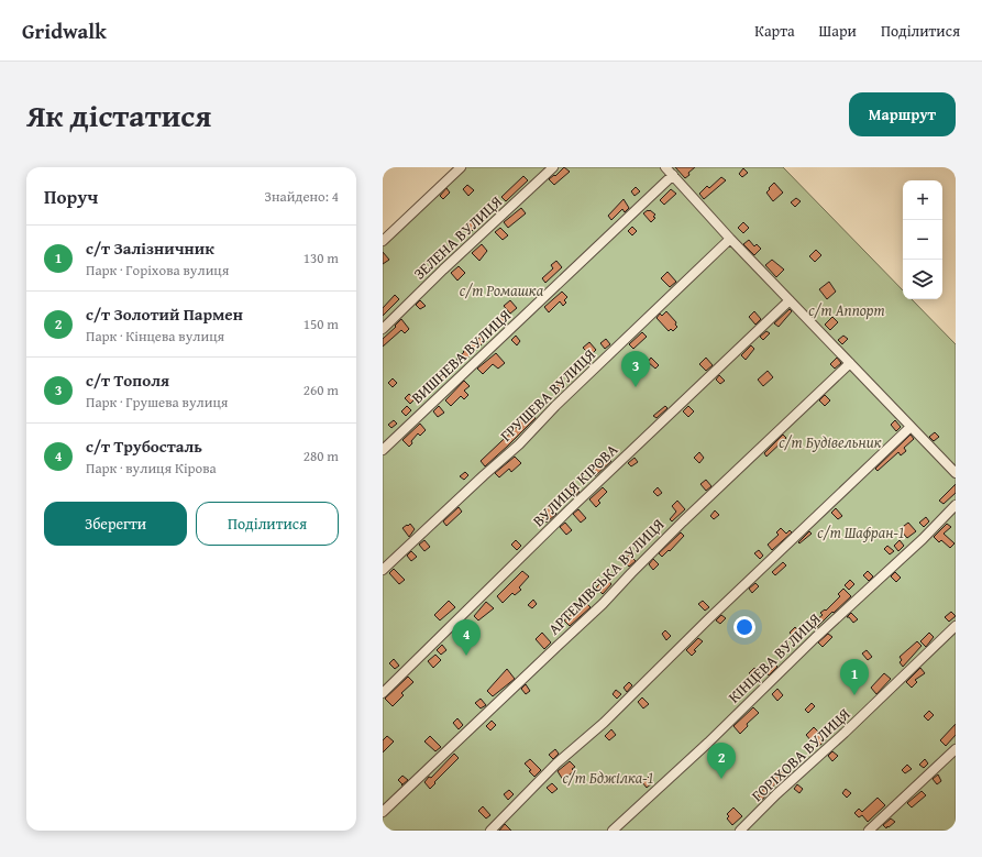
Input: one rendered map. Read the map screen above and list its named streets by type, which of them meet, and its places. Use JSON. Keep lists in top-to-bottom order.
{
  "streets": {
    "street": [
      "ЗЕЛЕНА ВУЛИЦЯ",
      "ВИШНЕВА ВУЛИЦЯ",
      "ГРУШЕВА ВУЛИЦЯ",
      "ВУЛИЦЯ КІРОВА",
      "АРТЕМІВСЬКА ВУЛИЦЯ",
      "КІНЦЕВА ВУЛИЦЯ",
      "ГОРІХОВА ВУЛИЦЯ"
    ]
  },
  "parks": [
    "с/т Ромашка",
    "с/т Аппорт",
    "с/т Будівельник",
    "с/т Шафран-1",
    "с/т Бджілка-1"
  ],
  "page": {
    "header": "Gridwalk",
    "nav": ["Карта", "Шари", "Поділитися"],
    "title": "Як дістатися",
    "buttons": [
      "Маршрут",
      ["Зберегти", "Поділитися"]
    ],
    "heading": ["Поруч", "Знайдено: 4"],
    "map_buttons": ["+", "−"],
    "list": [
      {
        "mark": "1",
        "name": "с/т Залізничник",
        "note": "Парк · Горіхова вулиця",
        "value": "130 m"
      },
      {
        "mark": "2",
        "name": "с/т Золотий Пармен",
        "note": "Парк · Кінцева вулиця",
        "value": "150 m"
      },
      {
        "mark": "3",
        "name": "с/т Тополя",
        "note": "Парк · Грушева вулиця",
        "value": "260 m"
      },
      {
        "mark": "4",
        "name": "с/т Трубосталь",
        "note": "Парк · вулиця Кірова",
        "value": "280 m"
      }
    ],
    "pins": [
      "3",
      "4",
      "1",
      "2"
    ]
  }
}
